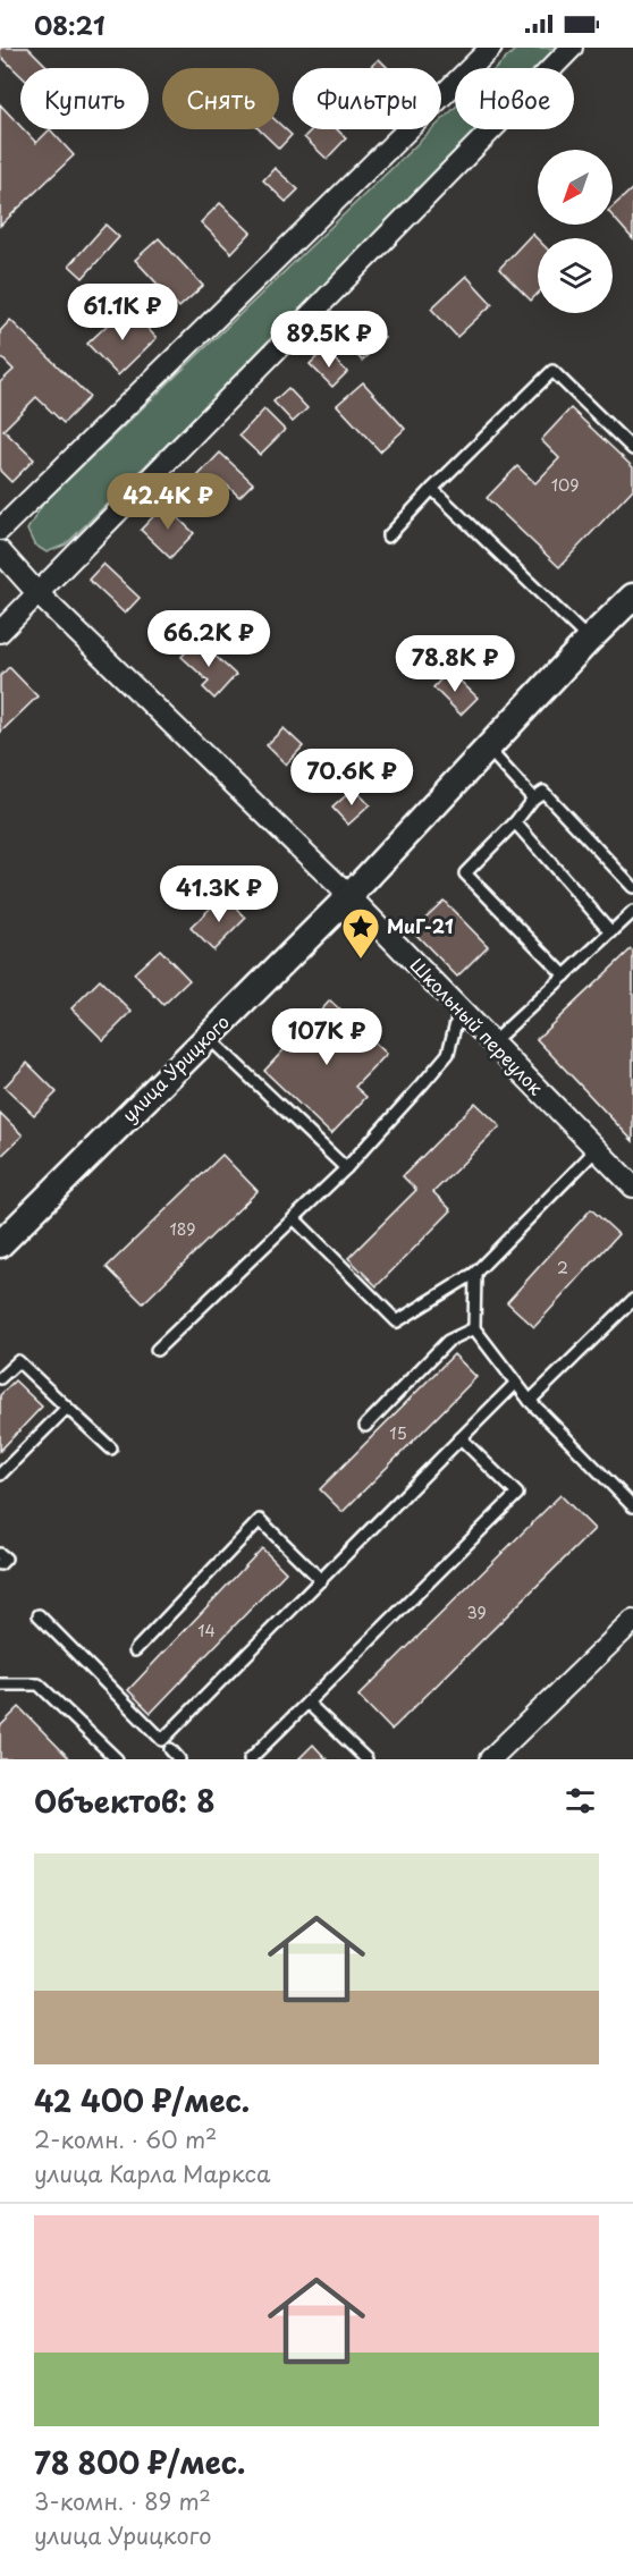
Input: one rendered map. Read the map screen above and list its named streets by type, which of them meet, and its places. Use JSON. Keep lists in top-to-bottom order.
{
  "streets": {
    "street": ["Школьный переулок", "улица Урицкого"]
  },
  "crossings": [
    ["Школьный переулок", "улица Урицкого"]
  ],
  "places": {
    "place": ["МиГ-21"]
  },
  "house_numbers": [
    "109",
    "189",
    "2",
    "15",
    "39",
    "14"
  ],
  "north": "bottom left",
  "page": {
    "status": "08:21",
    "chip": [
      "Купить",
      "Снять",
      "Фильтры",
      "Новое"
    ],
    "price": [
      "61.1K ₽",
      "89.5K ₽",
      "42.4K ₽",
      "66.2K ₽",
      "78.8K ₽",
      "70.6K ₽",
      "41.3K ₽",
      "107K ₽"
    ],
    "heading": "Объектов: 8",
    "list": [
      {
        "name": "42 400 ₽/мес.",
        "note": "2-комн. · 60 m² · улица Карла Маркса"
      },
      {
        "name": "78 800 ₽/мес.",
        "note": "3-комн. · 89 m² · улица Урицкого"
      }
    ]
  }
}
